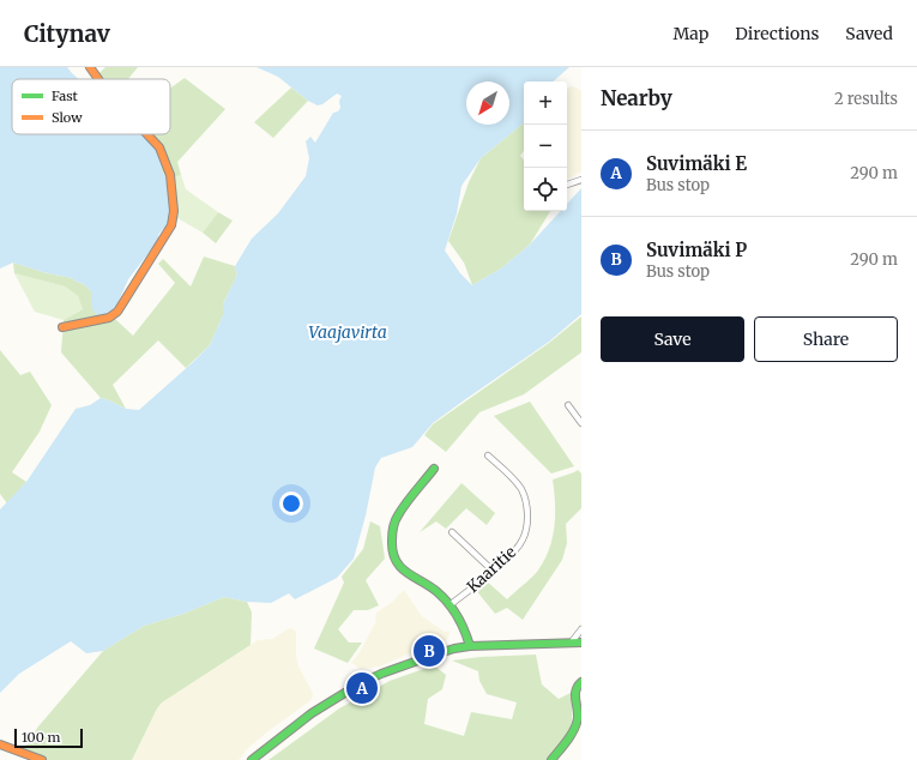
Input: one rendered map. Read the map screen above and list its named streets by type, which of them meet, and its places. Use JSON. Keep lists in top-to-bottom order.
{
  "streets": {
    "street": ["Kaaritie"]
  },
  "water": ["Vaajavirta"],
  "legend": ["Fast", "Slow"],
  "scale_bar": "100 m",
  "north": "bottom left",
  "page": {
    "header": "Citynav",
    "nav": ["Map", "Directions", "Saved"],
    "heading": ["Nearby", "2 results"],
    "map_buttons": ["+", "−"],
    "list": [
      {
        "mark": "A",
        "name": "Suvimäki E",
        "note": "Bus stop",
        "value": "290 m"
      },
      {
        "mark": "B",
        "name": "Suvimäki P",
        "note": "Bus stop",
        "value": "290 m"
      }
    ],
    "buttons": ["Save", "Share"],
    "pins": ["B", "A"],
    "scale": "100 m"
  }
}
